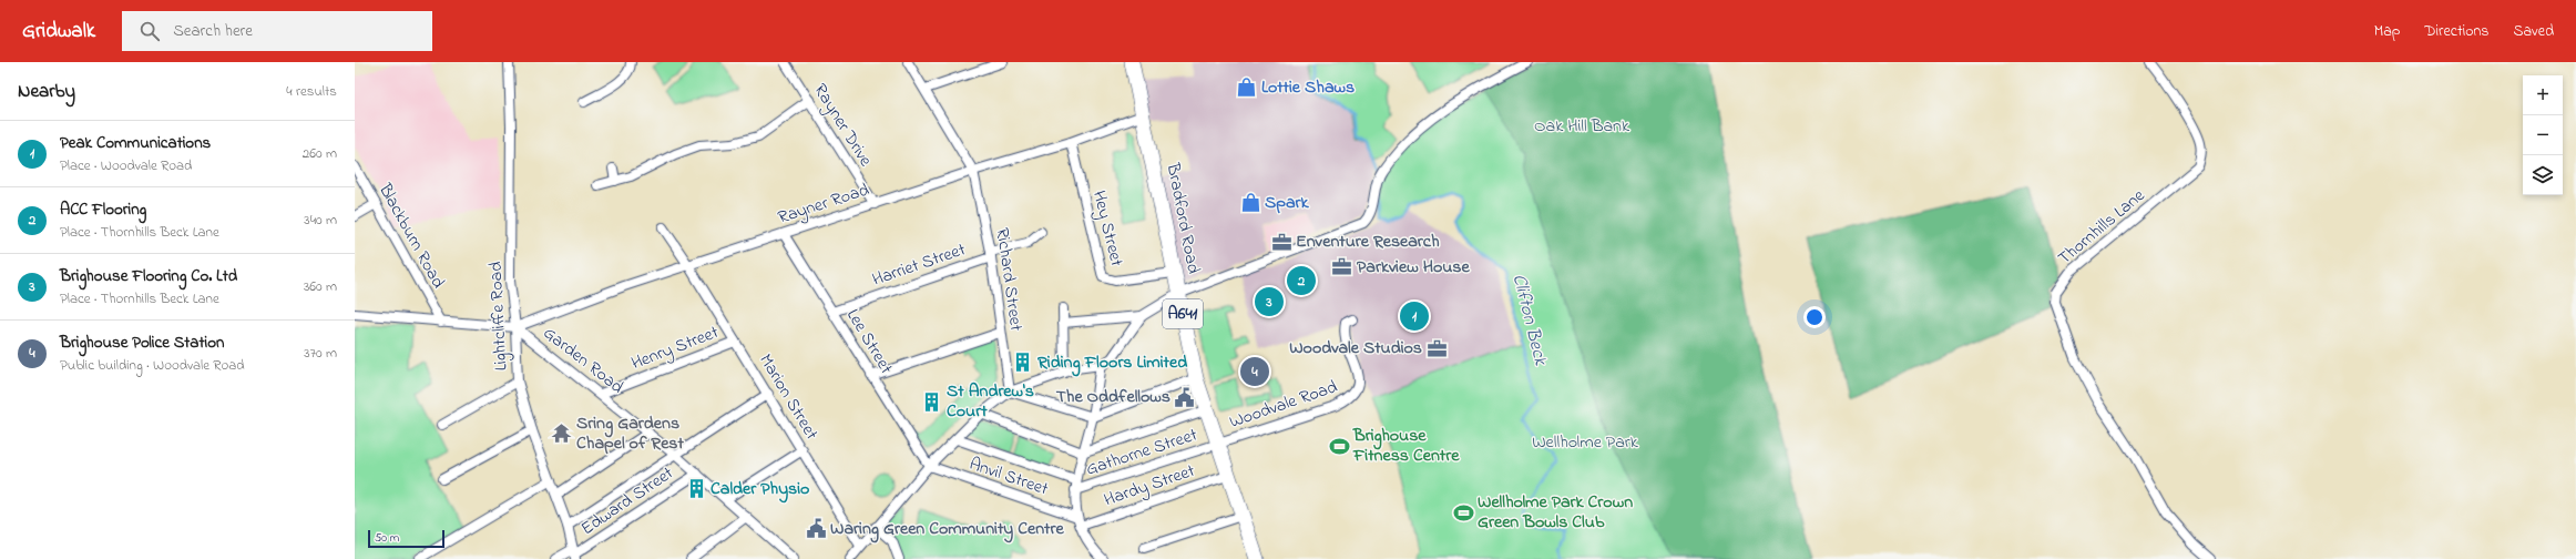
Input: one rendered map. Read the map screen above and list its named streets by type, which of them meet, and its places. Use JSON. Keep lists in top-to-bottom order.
{
  "streets": {
    "main road": ["Bradford Road", "A641"],
    "street": [
      "Rayner Drive",
      "Rayner Road",
      "Thornhills Lane",
      "Hey Street",
      "Blackburn Road",
      "Harriet Street",
      "Richard Street",
      "Lightcliffe Road",
      "Lee Street",
      "Henry Street",
      "Garden Road",
      "Marion Street",
      "Woodvale Road",
      "Gathorne Street",
      "Anvil Street",
      "Hardy Street",
      "Edward Street"
    ]
  },
  "crossings": [
    ["Rayner Drive", "Rayner Road"],
    ["Rayner Road", "Bradford Road"],
    ["Rayner Road", "Hey Street"],
    ["Rayner Road", "Richard Street"],
    ["Rayner Road", "Lightcliffe Road"],
    ["Rayner Road", "Lee Street"],
    ["Rayner Road", "Garden Road"],
    ["Rayner Road", "Marion Street"],
    ["Bradford Road", "Hey Street"],
    ["Bradford Road", "Woodvale Road"],
    ["Bradford Road", "Gathorne Street"],
    ["Bradford Road", "Hardy Street"],
    ["Blackburn Road", "Garden Road"],
    ["Harriet Street", "Richard Street"],
    ["Harriet Street", "Lee Street"],
    ["Lightcliffe Road", "Garden Road"],
    ["Lightcliffe Road", "Edward Street"],
    ["Lee Street", "Anvil Street"],
    ["Henry Street", "Garden Road"],
    ["Henry Street", "Marion Street"],
    ["Garden Road", "Edward Street"],
    ["Woodvale Road", "Gathorne Street"],
    ["Anvil Street", "Hardy Street"]
  ],
  "water": ["Clifton Beck"],
  "parks": ["Oak Hill Bank", "Wellholme Park"],
  "places": {
    "shop": ["Lottie Shaws", "Spark"],
    "office": ["Enventure Research", "Parkview House", "Woodvale Studios"],
    "building": ["Riding Floors Limited", "St Andrew's Court", "Calder Physio"],
    "public building": ["The Oddfellows", "Waring Green Community Centre"],
    "temple": ["Sring Gardens Chapel of Rest"],
    "sports": ["Brighouse Fitness Centre", "Wellholme Park Crown Green Bowls Club"]
  },
  "scale_bar": "50 m",
  "page": {
    "header": "Gridwalk",
    "search": "Search here",
    "nav": ["Map", "Directions", "Saved"],
    "heading": ["Nearby", "4 results"],
    "map_buttons": ["+", "−"],
    "list": [
      {
        "mark": "1",
        "name": "Peak Communications",
        "note": "Place · Woodvale Road",
        "value": "260 m"
      },
      {
        "mark": "2",
        "name": "ACC Flooring",
        "note": "Place · Thornhills Beck Lane",
        "value": "340 m"
      },
      {
        "mark": "3",
        "name": "Brighouse Flooring Co. Ltd",
        "note": "Place · Thornhills Beck Lane",
        "value": "360 m"
      },
      {
        "mark": "4",
        "name": "Brighouse Police Station",
        "note": "Public building · Woodvale Road",
        "value": "370 m"
      }
    ],
    "pins": [
      "2",
      "3",
      "1",
      "4"
    ],
    "scale": "50 m"
  }
}
